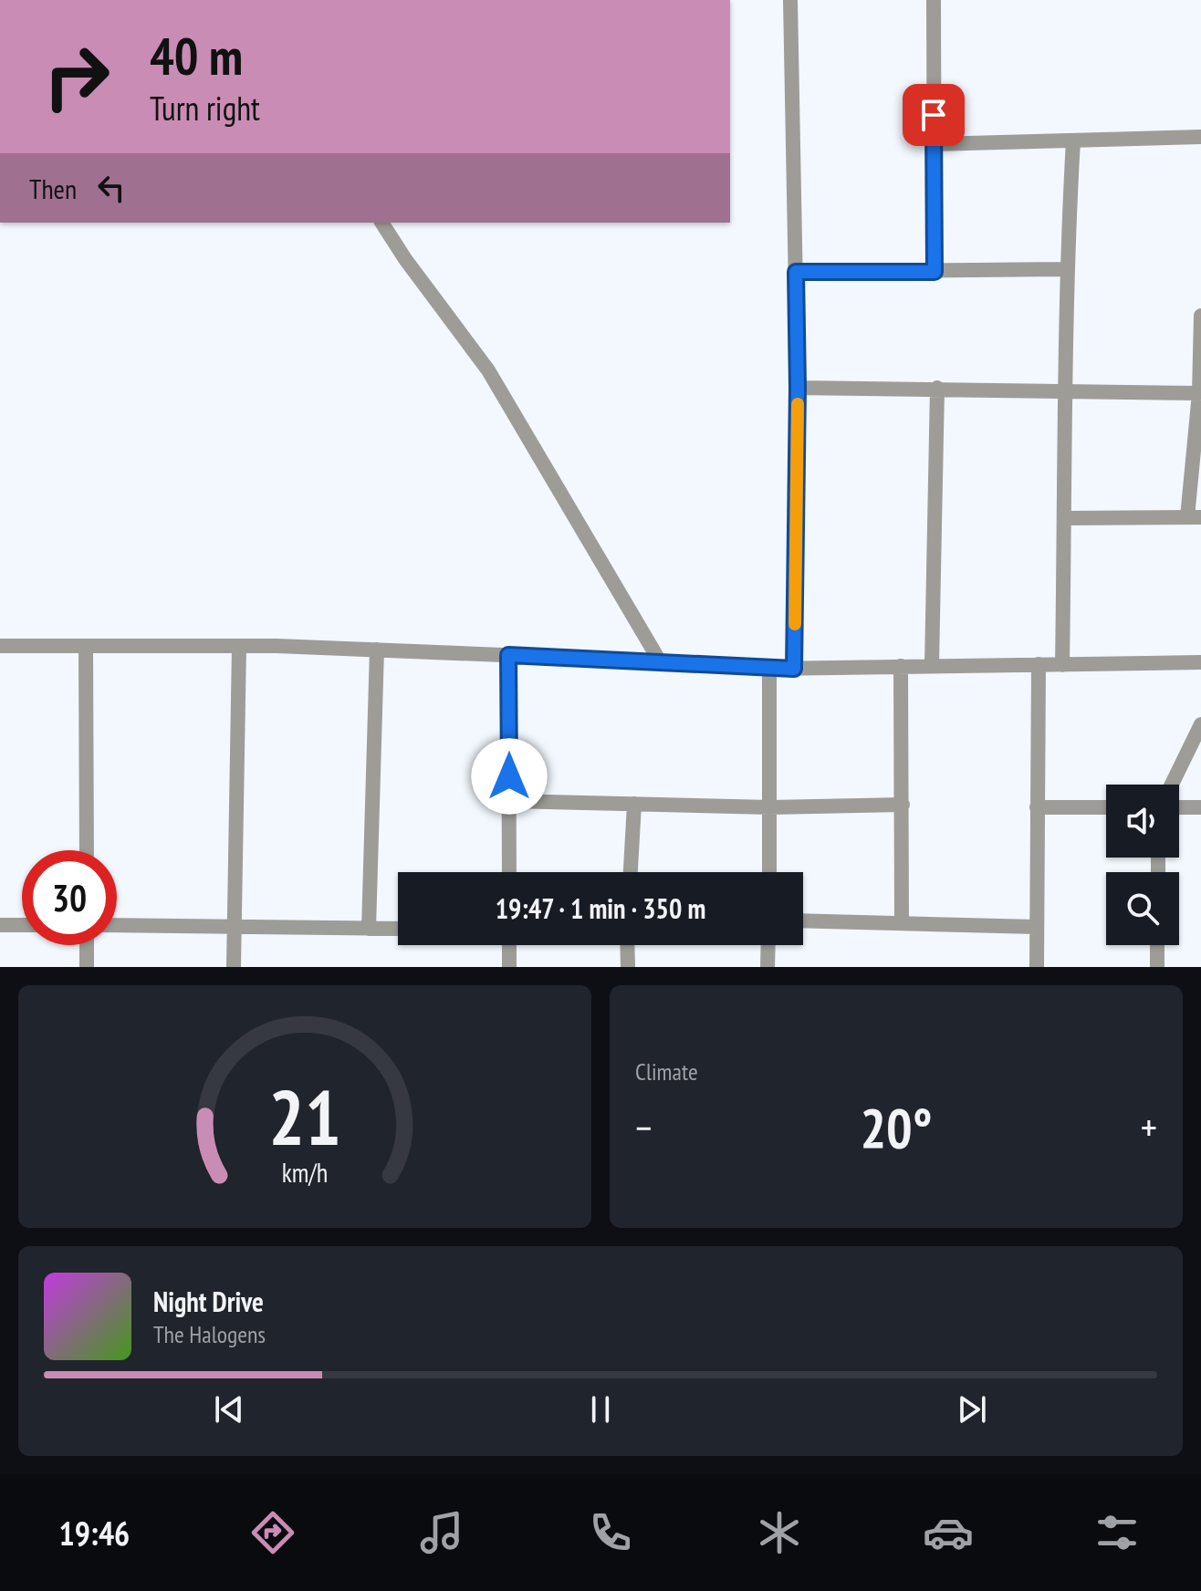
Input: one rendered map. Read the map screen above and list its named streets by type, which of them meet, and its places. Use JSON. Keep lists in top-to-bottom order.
{
  "page": {
    "turn": ["40 m", "Turn right"],
    "then": "Then",
    "limit": "30",
    "trip": "19:47 · 1 min · 350 m",
    "tile": "Climate",
    "heat": ["−", "20°", "+"],
    "song": ["Night Drive", "The Halogens"],
    "tabs": "19:46",
    "gauge": ["21", "km/h"]
  }
}
